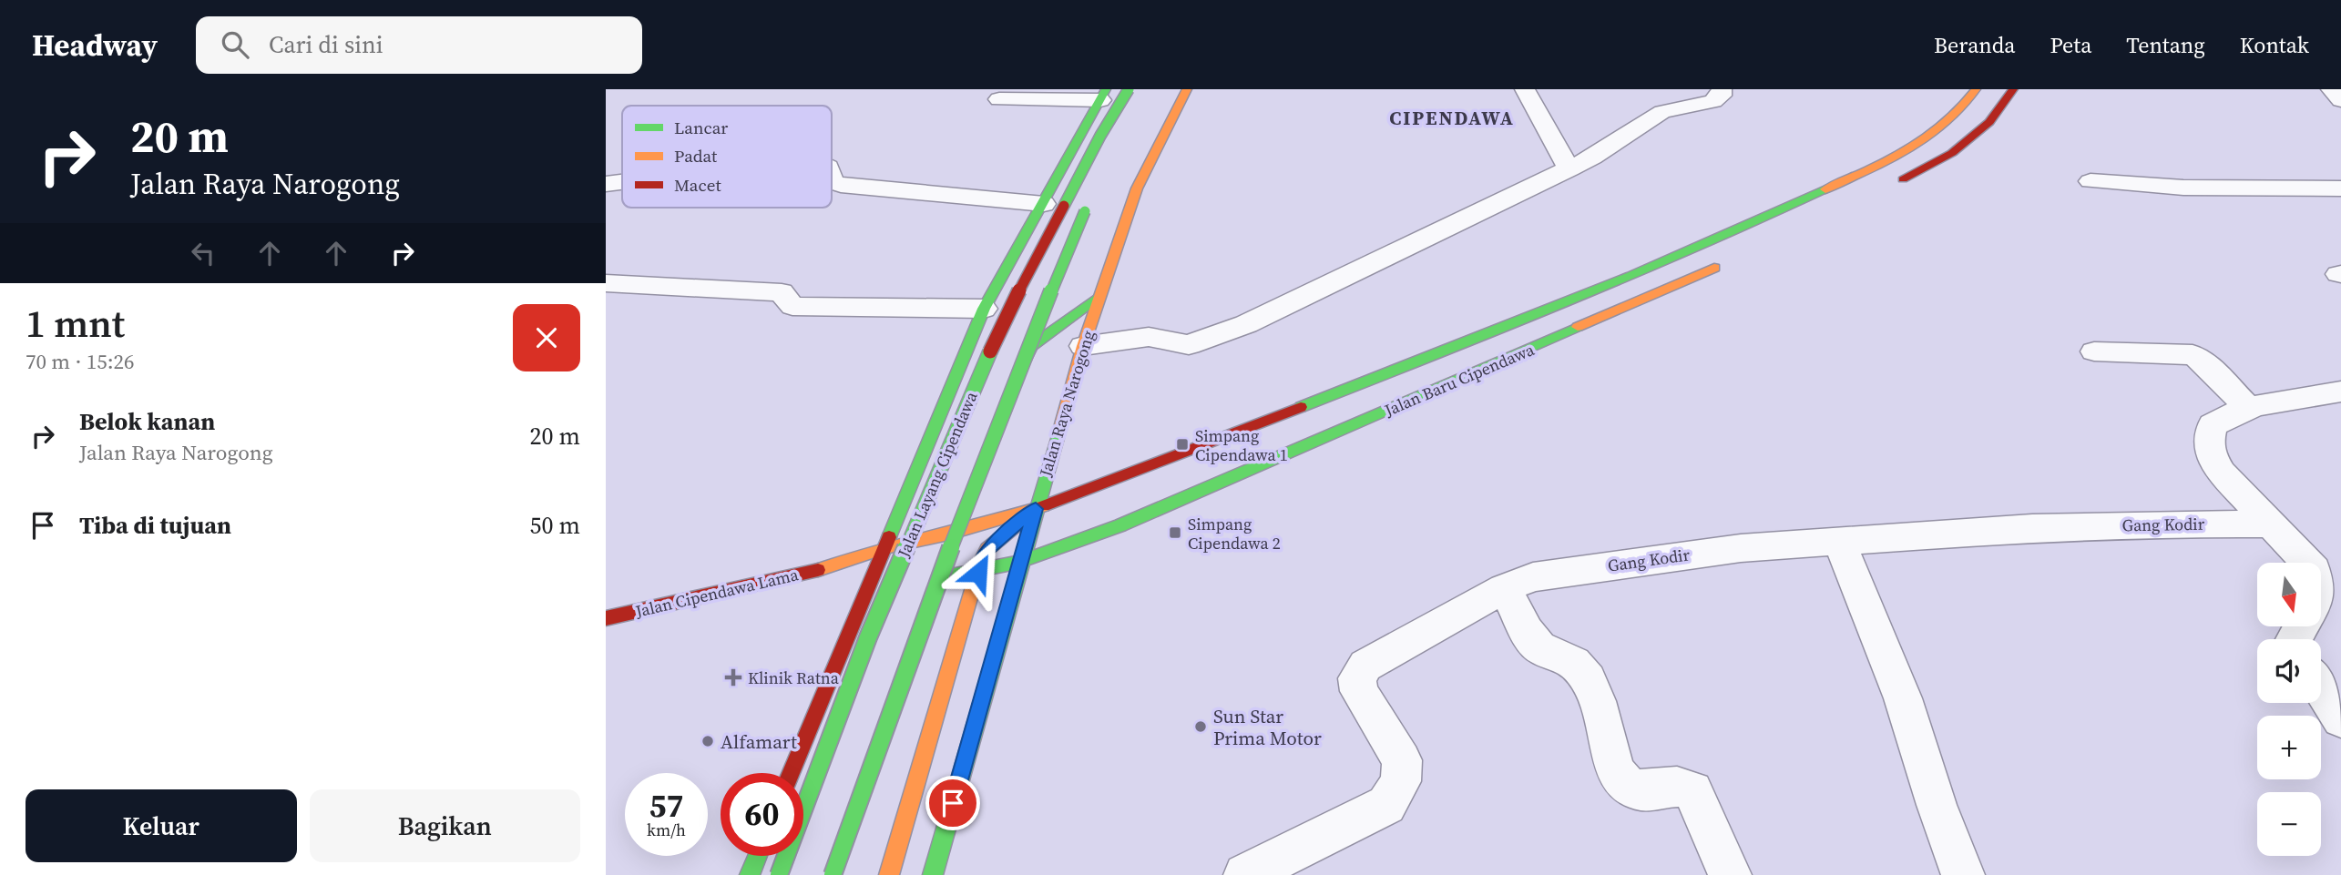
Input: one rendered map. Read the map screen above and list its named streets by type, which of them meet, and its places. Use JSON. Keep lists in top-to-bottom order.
{
  "streets": {
    "main road": [
      "Jalan Baru Cipendawa",
      "Jalan Raya Narogong",
      "Jalan Layang Cipendawa",
      "Jalan Cipendawa Lama"
    ],
    "street": ["Gang Kodir"]
  },
  "crossings": [
    ["Jalan Baru Cipendawa", "Jalan Raya Narogong"],
    ["Jalan Baru Cipendawa", "Jalan Cipendawa Lama"]
  ],
  "districts": ["CIPENDAWA"],
  "places": {
    "transit": ["Simpang Cipendawa 1", "Simpang Cipendawa 2"],
    "health": ["Klinik Ratna"],
    "other": ["Sun Star Prima Motor", "Alfamart"]
  },
  "legend": ["Lancar", "Padat", "Macet"],
  "north": "bottom",
  "page": {
    "header": "Headway",
    "search": "Cari di sini",
    "nav": [
      "Beranda",
      "Peta",
      "Tentang",
      "Kontak"
    ],
    "turn": ["20 m", "Jalan Raya Narogong"],
    "heading": ["1 mnt", "70 m · 15:26"],
    "list": [
      {
        "name": "Belok kanan",
        "note": "Jalan Raya Narogong",
        "value": "20 m"
      },
      {
        "name": "Tiba di tujuan",
        "value": "50 m"
      }
    ],
    "map_buttons": ["+", "−"],
    "speed": "57 km/h",
    "limit": "60",
    "buttons": ["Keluar", "Bagikan"]
  }
}
